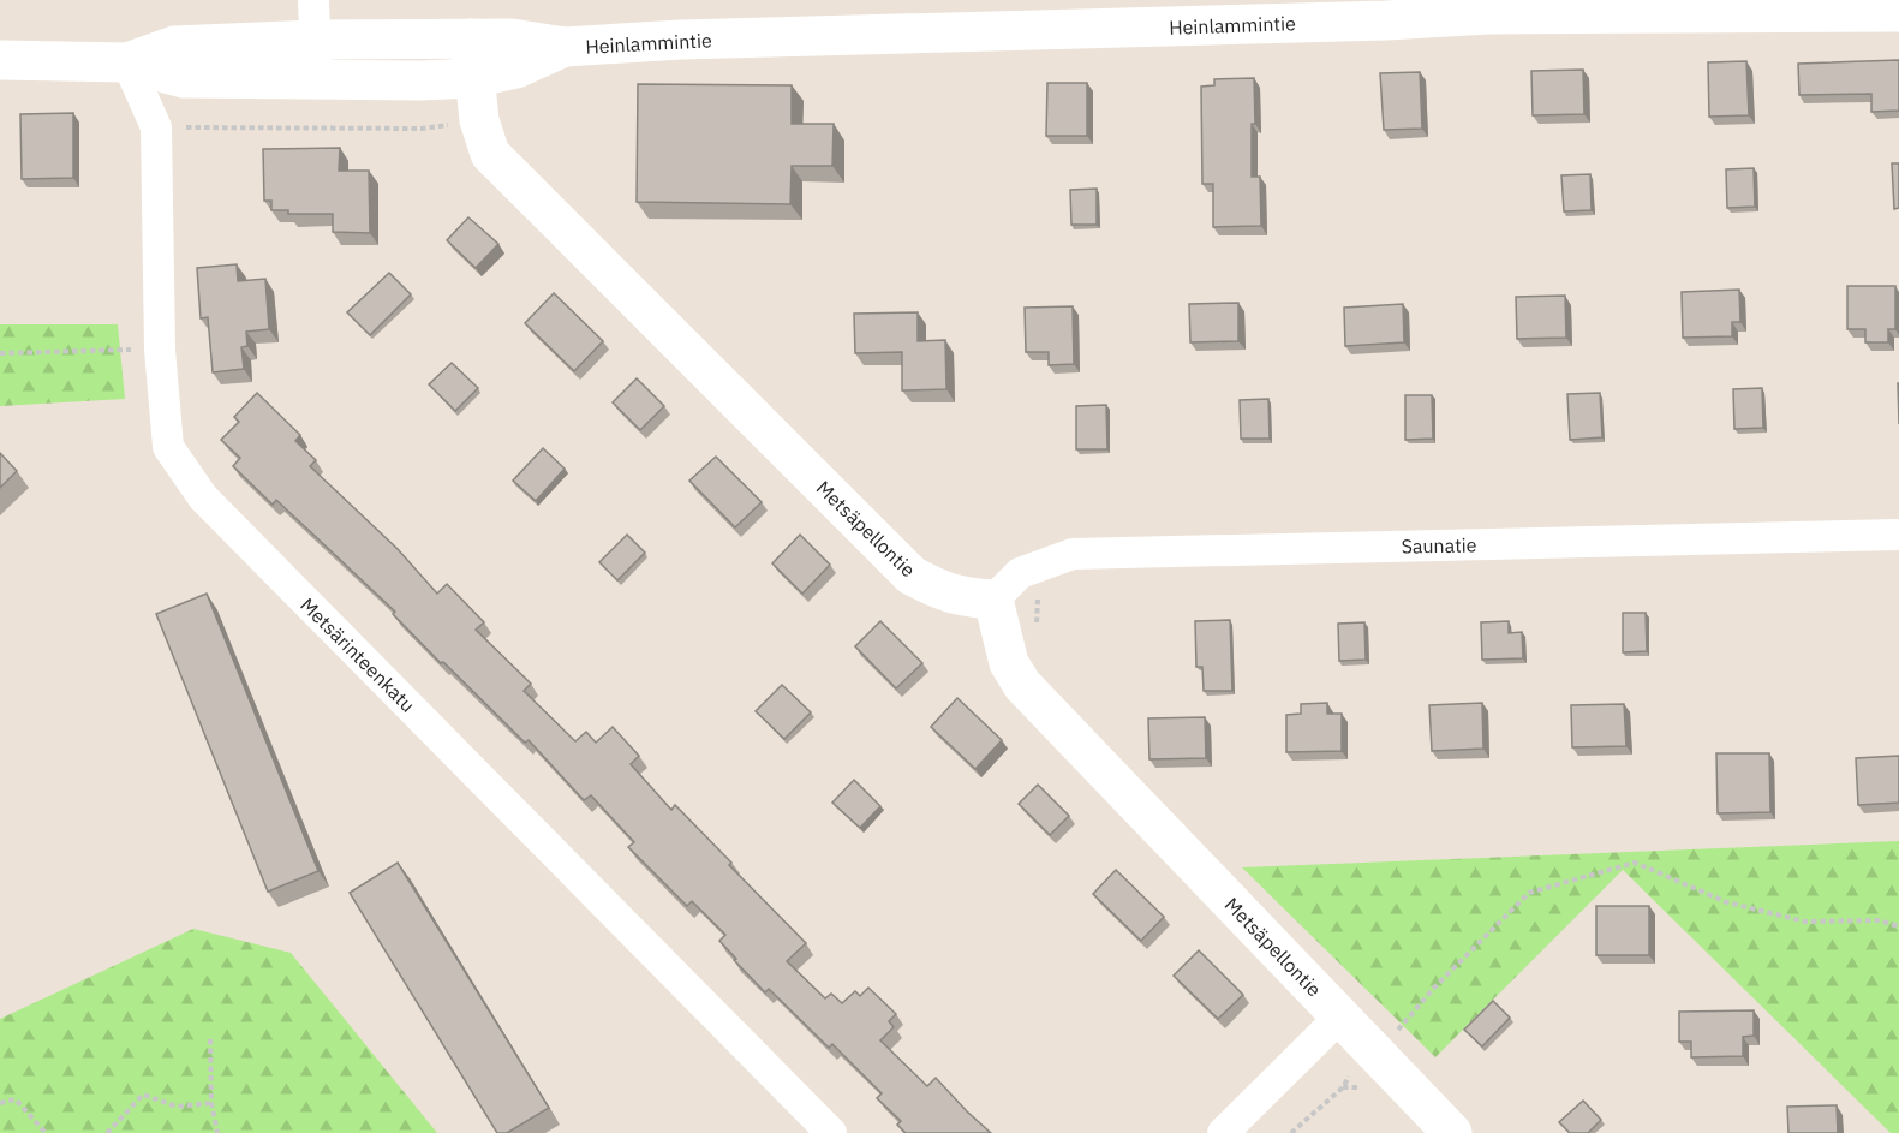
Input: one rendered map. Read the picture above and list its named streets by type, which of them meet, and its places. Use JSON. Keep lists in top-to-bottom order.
{
  "streets": {
    "street": [
      "Heinlammintie",
      "Metsäpellontie",
      "Saunatie",
      "Metsärinteenkatu"
    ]
  },
  "crossings": [
    ["Heinlammintie", "Metsäpellontie"],
    ["Heinlammintie", "Metsärinteenkatu"],
    ["Metsäpellontie", "Saunatie"]
  ]
}
